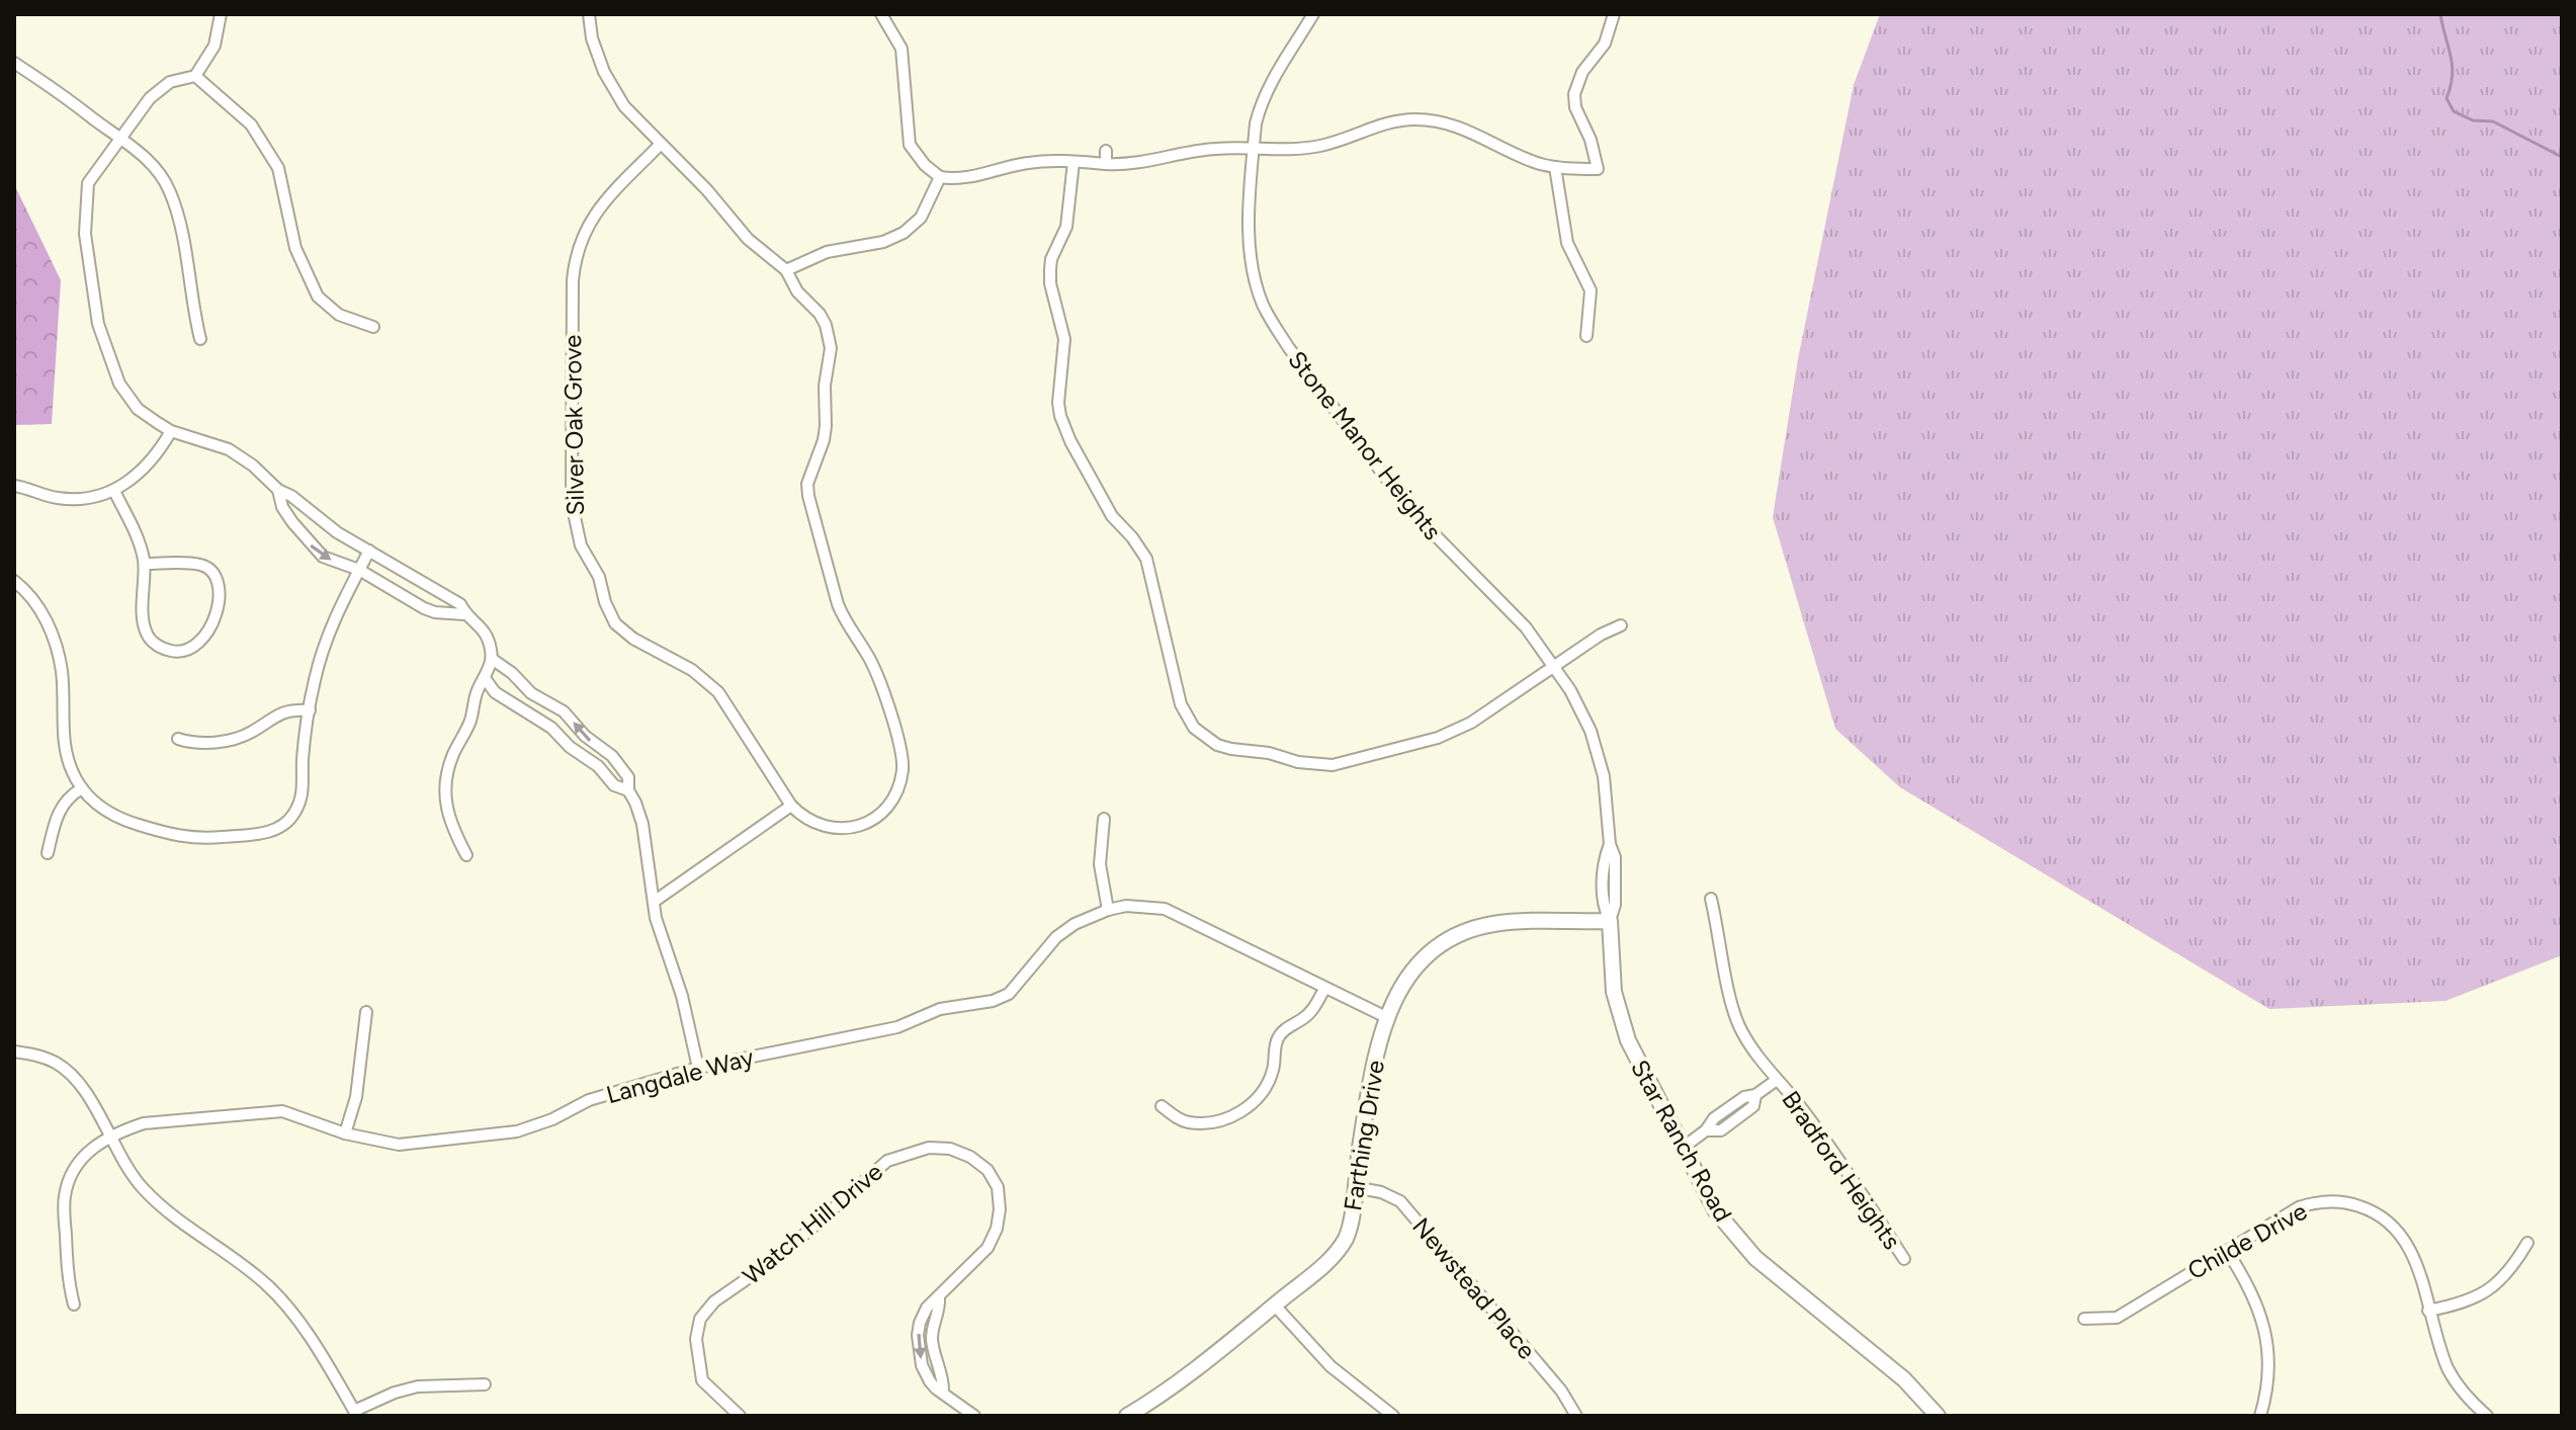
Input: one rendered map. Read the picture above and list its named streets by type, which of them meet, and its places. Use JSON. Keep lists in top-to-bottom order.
{
  "streets": {
    "street": [
      "Silver Oak Grove",
      "Stone Manor Heights",
      "Langdale Way",
      "Farthing Drive",
      "Star Ranch Road",
      "Bradford Heights",
      "Watch Hill Drive",
      "Childe Drive",
      "Newstead Place"
    ]
  },
  "crossings": [
    ["Stone Manor Heights", "Farthing Drive"],
    ["Stone Manor Heights", "Star Ranch Road"],
    ["Langdale Way", "Farthing Drive"],
    ["Farthing Drive", "Star Ranch Road"],
    ["Farthing Drive", "Newstead Place"],
    ["Star Ranch Road", "Bradford Heights"]
  ]
}
